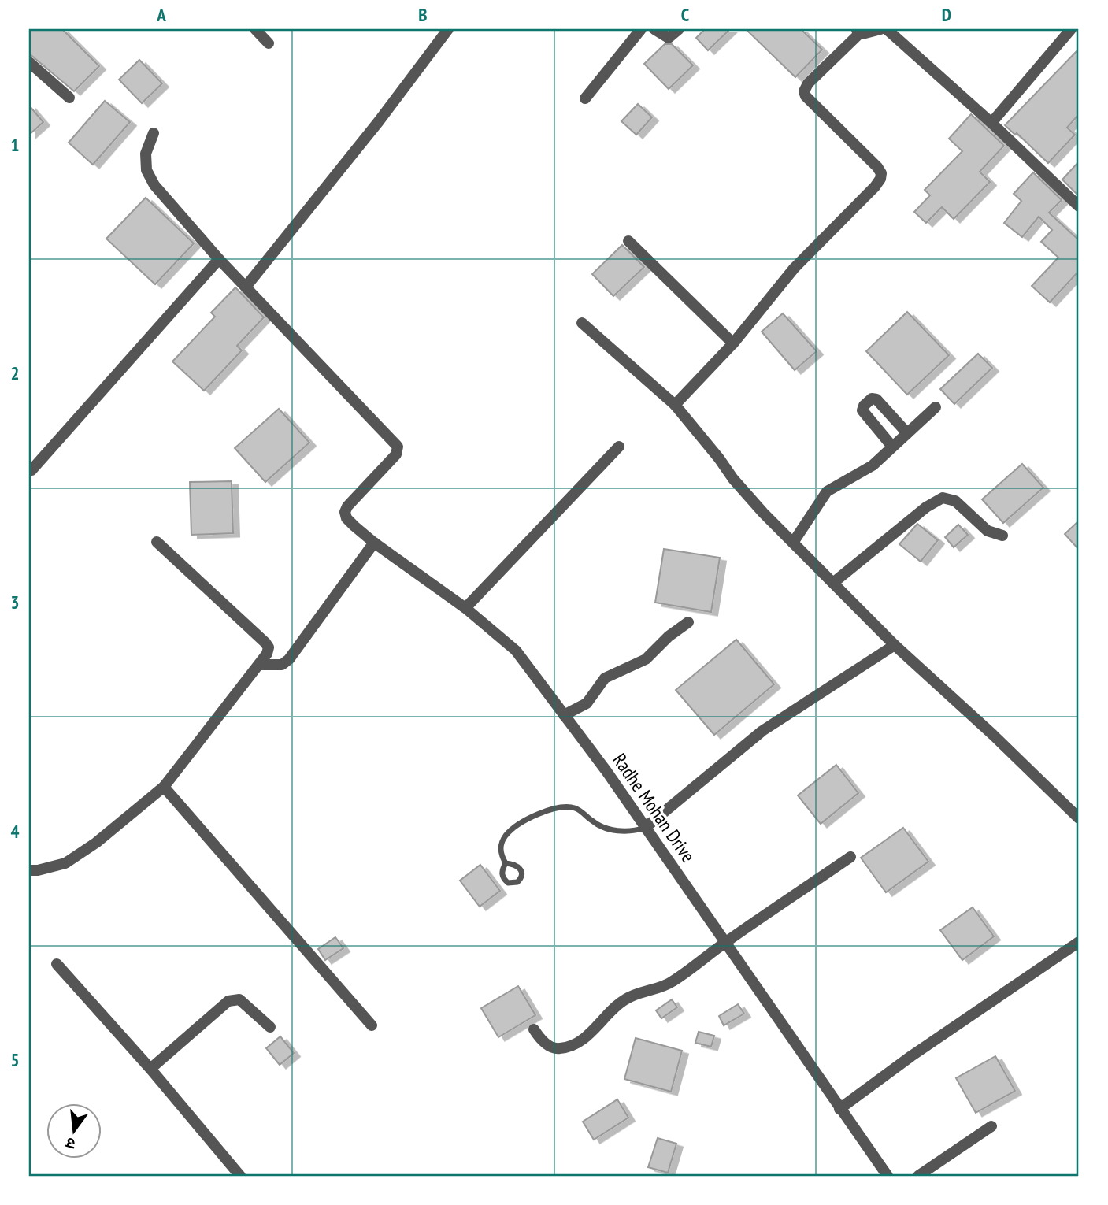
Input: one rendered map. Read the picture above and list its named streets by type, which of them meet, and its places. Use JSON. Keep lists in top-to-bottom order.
{
  "streets": {
    "street": ["Radhe Mohan Drive"]
  },
  "north": "bottom",
  "grid": {
    "columns": [
      "A",
      "B",
      "C",
      "D"
    ],
    "rows": [
      "1",
      "2",
      "3",
      "4",
      "5"
    ]
  }
}
